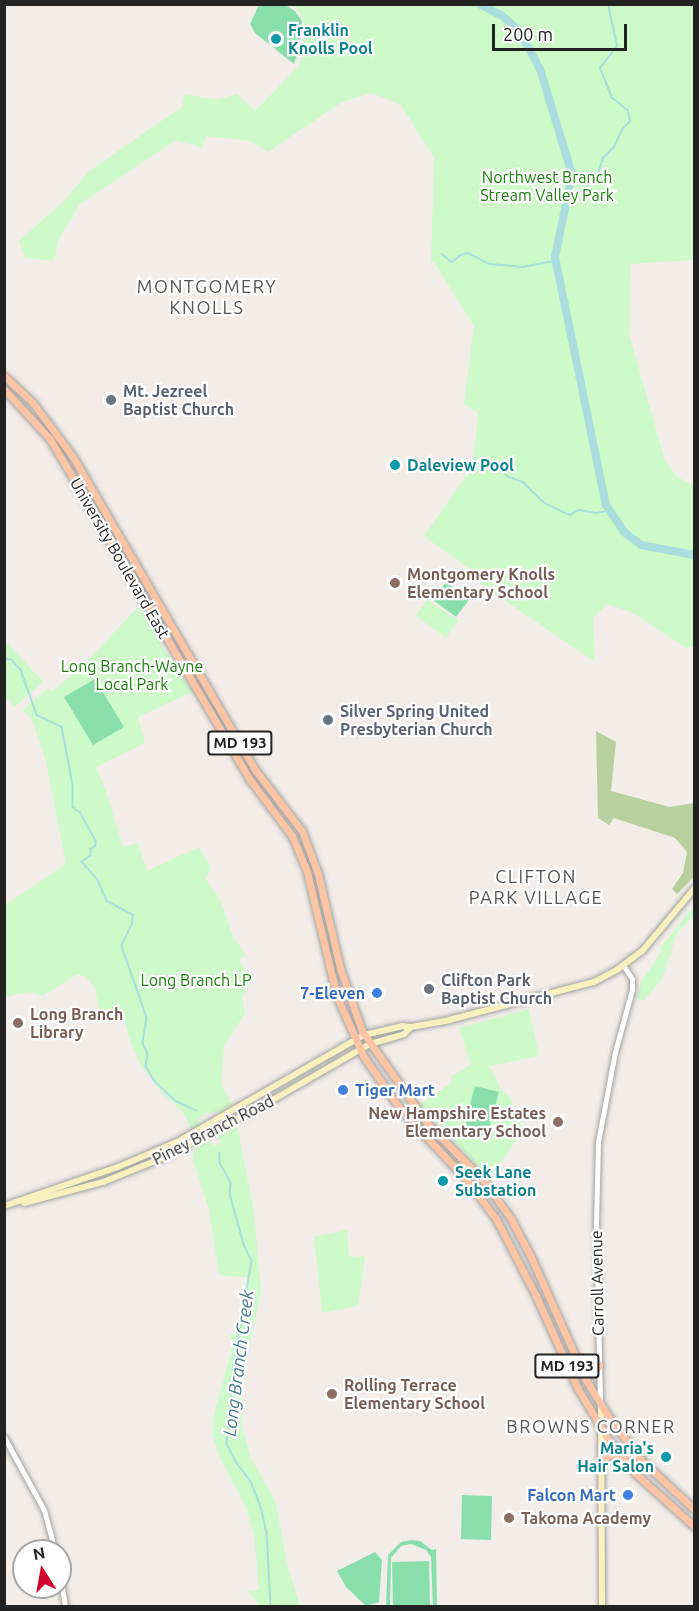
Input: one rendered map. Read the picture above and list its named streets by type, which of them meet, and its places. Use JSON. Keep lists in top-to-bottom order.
{
  "streets": {
    "main road": [
      "University Boulevard East",
      "MD 193",
      "Piney Branch Road",
      "Carroll Avenue"
    ]
  },
  "crossings": [
    ["University Boulevard East", "MD 193"],
    ["University Boulevard East", "Piney Branch Road"],
    ["University Boulevard East", "Carroll Avenue"],
    ["MD 193", "Carroll Avenue"],
    ["Piney Branch Road", "Carroll Avenue"]
  ],
  "districts": ["MONTGOMERY KNOLLS", "CLIFTON PARK VILLAGE", "BROWNS CORNER"],
  "water": ["Long Branch Creek"],
  "parks": ["Northwest Branch Stream Valley Park", "Long Branch-Wayne Local Park", "Long Branch LP"],
  "places": [
    "Franklin Knolls Pool",
    "Mt. Jezreel Baptist Church",
    "Daleview Pool",
    "Montgomery Knolls Elementary School",
    "Silver Spring United Presbyterian Church",
    "Clifton Park Baptist Church",
    "7-Eleven",
    "Long Branch Library",
    "Tiger Mart",
    "New Hampshire Estates Elementary School",
    "Seek Lane Substation",
    "Rolling Terrace Elementary School",
    "Maria's Hair Salon",
    "Falcon Mart",
    "Takoma Academy"
  ],
  "scale_bar": "200 m",
  "north": "top"
}
